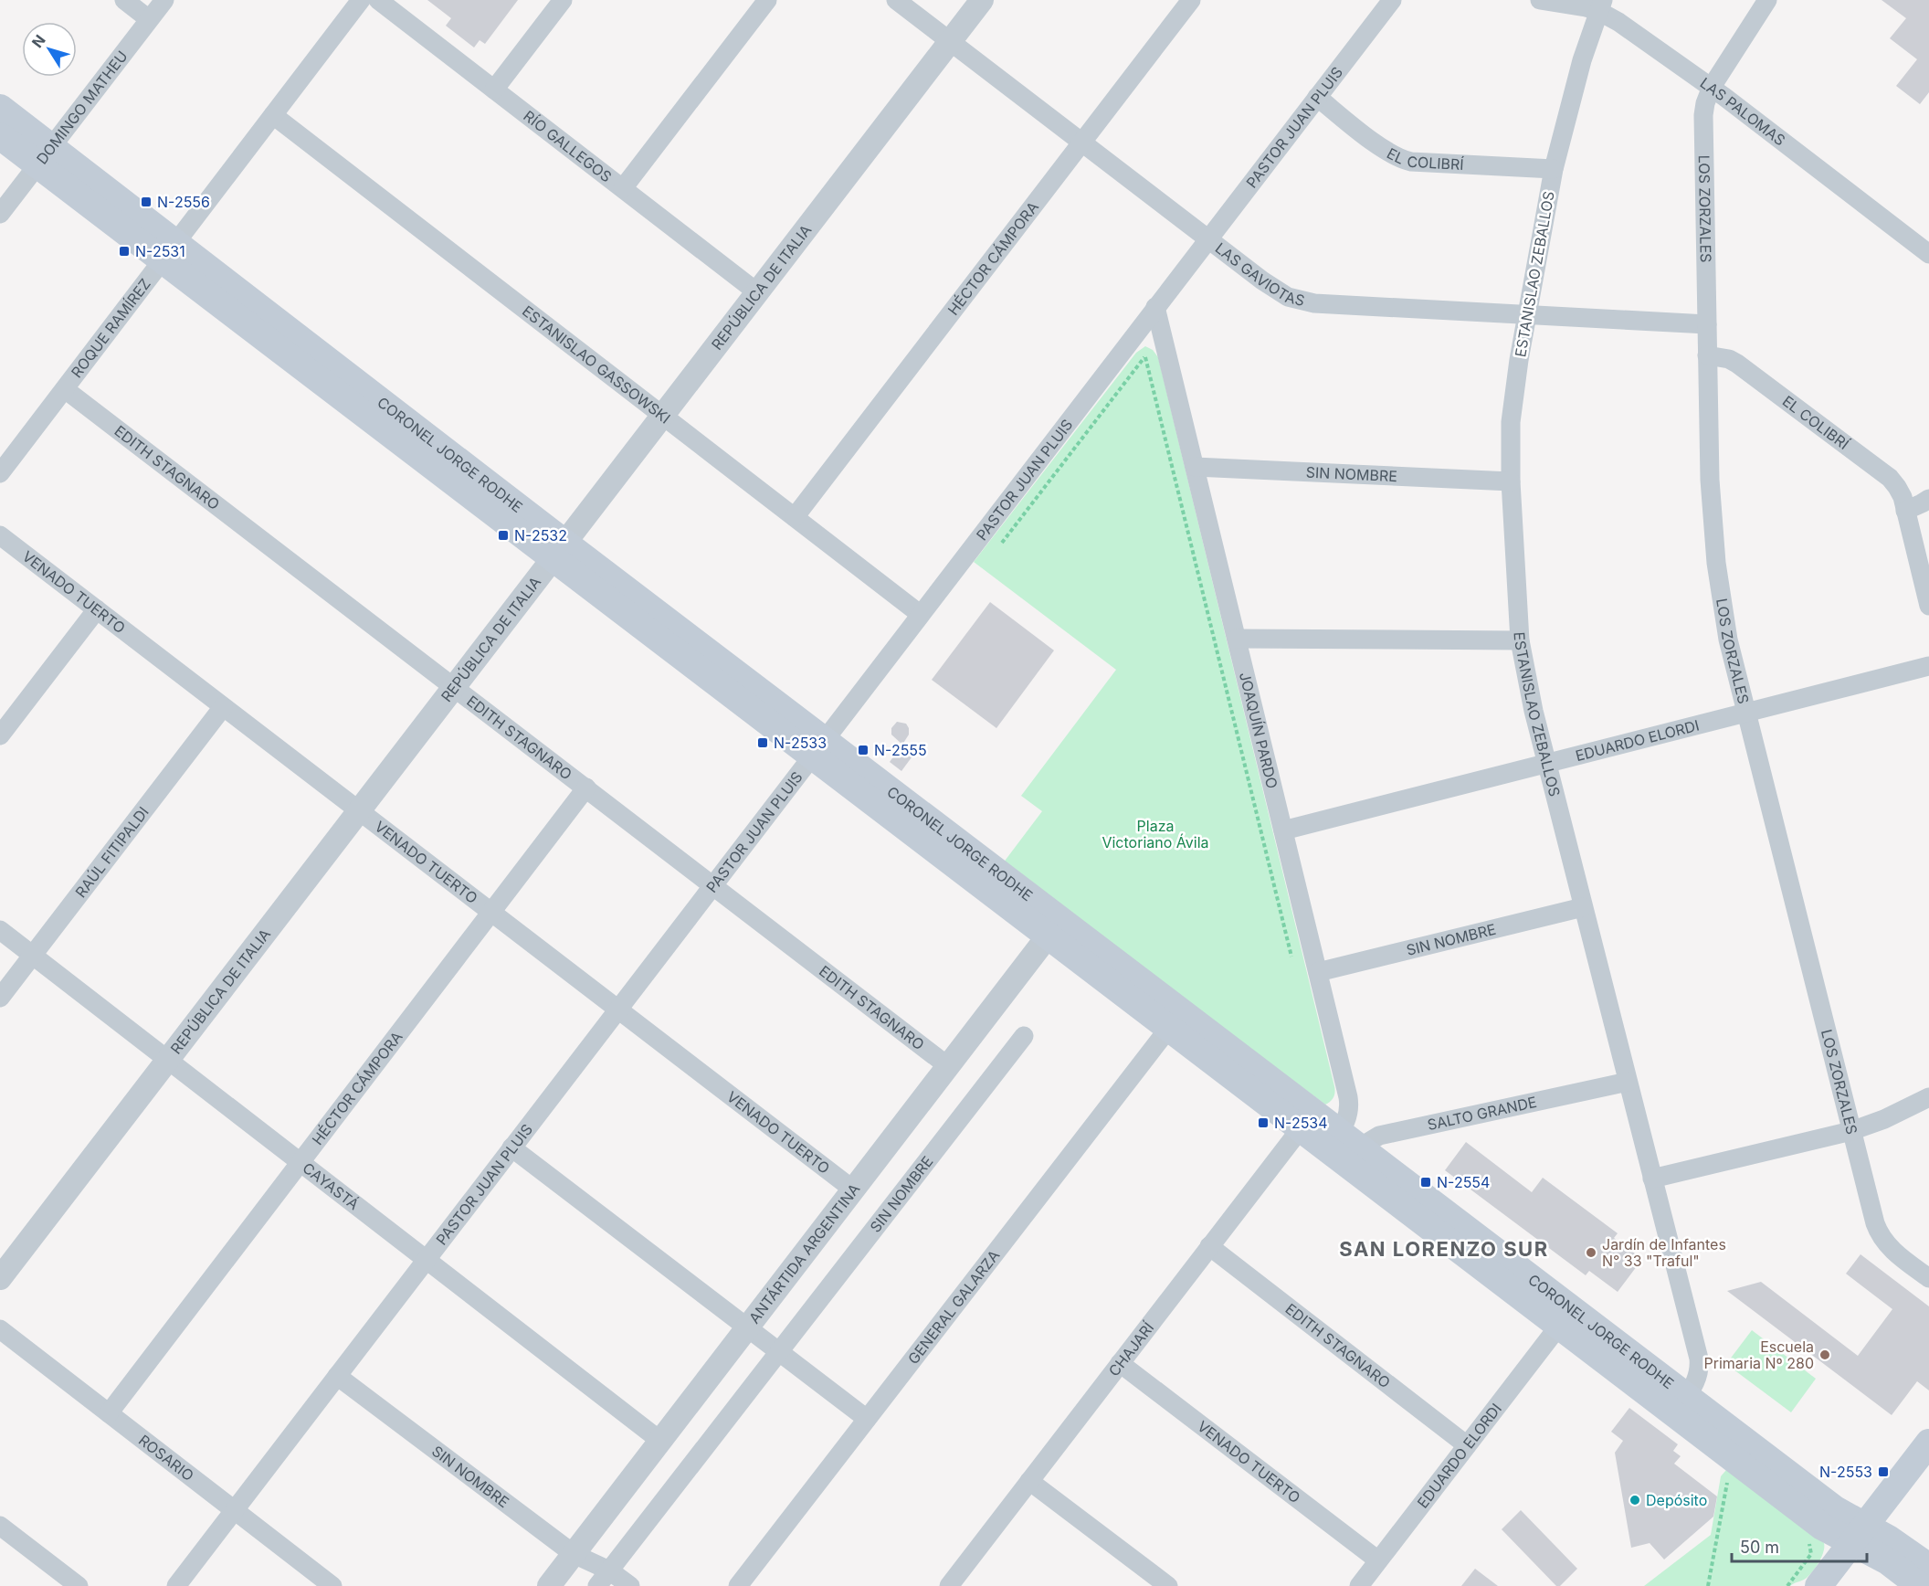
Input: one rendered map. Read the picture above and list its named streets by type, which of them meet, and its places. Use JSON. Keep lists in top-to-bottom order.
{
  "streets": {
    "main road": ["CORONEL JORGE RODHE"],
    "street": [
      "DOMINGO MATHEU",
      "LAS PALOMAS",
      "PASTOR JUAN PLUIS",
      "RÍO GALLEGOS",
      "EL COLIBRÍ",
      "LOS ZORZALES",
      "HÉCTOR CÁMPORA",
      "LAS GAVIOTAS",
      "ESTANISLAO ZEBALLOS",
      "REPÚBLICA DE ITALIA",
      "ROQUE RAMÍREZ",
      "ESTANISLAO GASSOWSKI",
      "EDITH STAGNARO",
      "SIN NOMBRE",
      "VENADO TUERTO",
      "JOAQUÍN PARDO",
      "EDUARDO ELORDI",
      "RAÚL FITIPALDI",
      "SALTO GRANDE",
      "CAYASTÁ",
      "ANTÁRTIDA ARGENTINA",
      "GENERAL GALARZA",
      "CHAJARÍ",
      "ROSARIO"
    ]
  },
  "crossings": [
    ["DOMINGO MATHEU", "CORONEL JORGE RODHE"],
    ["LAS PALOMAS", "LOS ZORZALES"],
    ["LAS PALOMAS", "ESTANISLAO ZEBALLOS"],
    ["PASTOR JUAN PLUIS", "EL COLIBRÍ"],
    ["PASTOR JUAN PLUIS", "LAS GAVIOTAS"],
    ["PASTOR JUAN PLUIS", "ESTANISLAO GASSOWSKI"],
    ["PASTOR JUAN PLUIS", "CORONEL JORGE RODHE"],
    ["PASTOR JUAN PLUIS", "EDITH STAGNARO"],
    ["PASTOR JUAN PLUIS", "SIN NOMBRE"],
    ["PASTOR JUAN PLUIS", "VENADO TUERTO"],
    ["PASTOR JUAN PLUIS", "JOAQUÍN PARDO"],
    ["PASTOR JUAN PLUIS", "CAYASTÁ"],
    ["PASTOR JUAN PLUIS", "ROSARIO"],
    ["RÍO GALLEGOS", "REPÚBLICA DE ITALIA"],
    ["EL COLIBRÍ", "LOS ZORZALES"],
    ["EL COLIBRÍ", "ESTANISLAO ZEBALLOS"],
    ["LOS ZORZALES", "LAS GAVIOTAS"],
    ["LOS ZORZALES", "EDUARDO ELORDI"],
    ["HÉCTOR CÁMPORA", "LAS GAVIOTAS"],
    ["HÉCTOR CÁMPORA", "ESTANISLAO GASSOWSKI"],
    ["HÉCTOR CÁMPORA", "EDITH STAGNARO"],
    ["HÉCTOR CÁMPORA", "VENADO TUERTO"],
    ["HÉCTOR CÁMPORA", "CAYASTÁ"],
    ["HÉCTOR CÁMPORA", "ROSARIO"],
    ["LAS GAVIOTAS", "ESTANISLAO ZEBALLOS"],
    ["LAS GAVIOTAS", "REPÚBLICA DE ITALIA"],
    ["ESTANISLAO ZEBALLOS", "CORONEL JORGE RODHE"],
    ["ESTANISLAO ZEBALLOS", "SIN NOMBRE"],
    ["ESTANISLAO ZEBALLOS", "EDUARDO ELORDI"],
    ["ESTANISLAO ZEBALLOS", "SALTO GRANDE"],
    ["REPÚBLICA DE ITALIA", "ESTANISLAO GASSOWSKI"],
    ["REPÚBLICA DE ITALIA", "CORONEL JORGE RODHE"],
    ["REPÚBLICA DE ITALIA", "EDITH STAGNARO"],
    ["REPÚBLICA DE ITALIA", "VENADO TUERTO"],
    ["REPÚBLICA DE ITALIA", "CAYASTÁ"],
    ["ROQUE RAMÍREZ", "ESTANISLAO GASSOWSKI"],
    ["ROQUE RAMÍREZ", "CORONEL JORGE RODHE"],
    ["ROQUE RAMÍREZ", "EDITH STAGNARO"],
    ["CORONEL JORGE RODHE", "JOAQUÍN PARDO"],
    ["CORONEL JORGE RODHE", "EDUARDO ELORDI"],
    ["CORONEL JORGE RODHE", "SALTO GRANDE"],
    ["CORONEL JORGE RODHE", "ANTÁRTIDA ARGENTINA"],
    ["CORONEL JORGE RODHE", "GENERAL GALARZA"],
    ["CORONEL JORGE RODHE", "CHAJARÍ"],
    ["EDITH STAGNARO", "EDUARDO ELORDI"],
    ["EDITH STAGNARO", "ANTÁRTIDA ARGENTINA"],
    ["EDITH STAGNARO", "CHAJARÍ"],
    ["SIN NOMBRE", "JOAQUÍN PARDO"],
    ["SIN NOMBRE", "ANTÁRTIDA ARGENTINA"],
    ["VENADO TUERTO", "EDUARDO ELORDI"],
    ["VENADO TUERTO", "RAÚL FITIPALDI"],
    ["VENADO TUERTO", "ANTÁRTIDA ARGENTINA"],
    ["VENADO TUERTO", "CHAJARÍ"],
    ["JOAQUÍN PARDO", "EDUARDO ELORDI"],
    ["RAÚL FITIPALDI", "CAYASTÁ"],
    ["CAYASTÁ", "ANTÁRTIDA ARGENTINA"]
  ],
  "districts": ["SAN LORENZO SUR"],
  "parks": ["Plaza Victoriano Ávila"],
  "places": {
    "transit": [
      "N-2556",
      "N-2531",
      "N-2532",
      "N-2533",
      "N-2555",
      "N-2534",
      "N-2554",
      "N-2553"
    ],
    "other": ["Jardín de Infantes N° 33 \"Traful\"", "Escuela Primaria Nº 280", "Depósito"]
  },
  "scale_bar": "50 m",
  "north": "top left"
}
